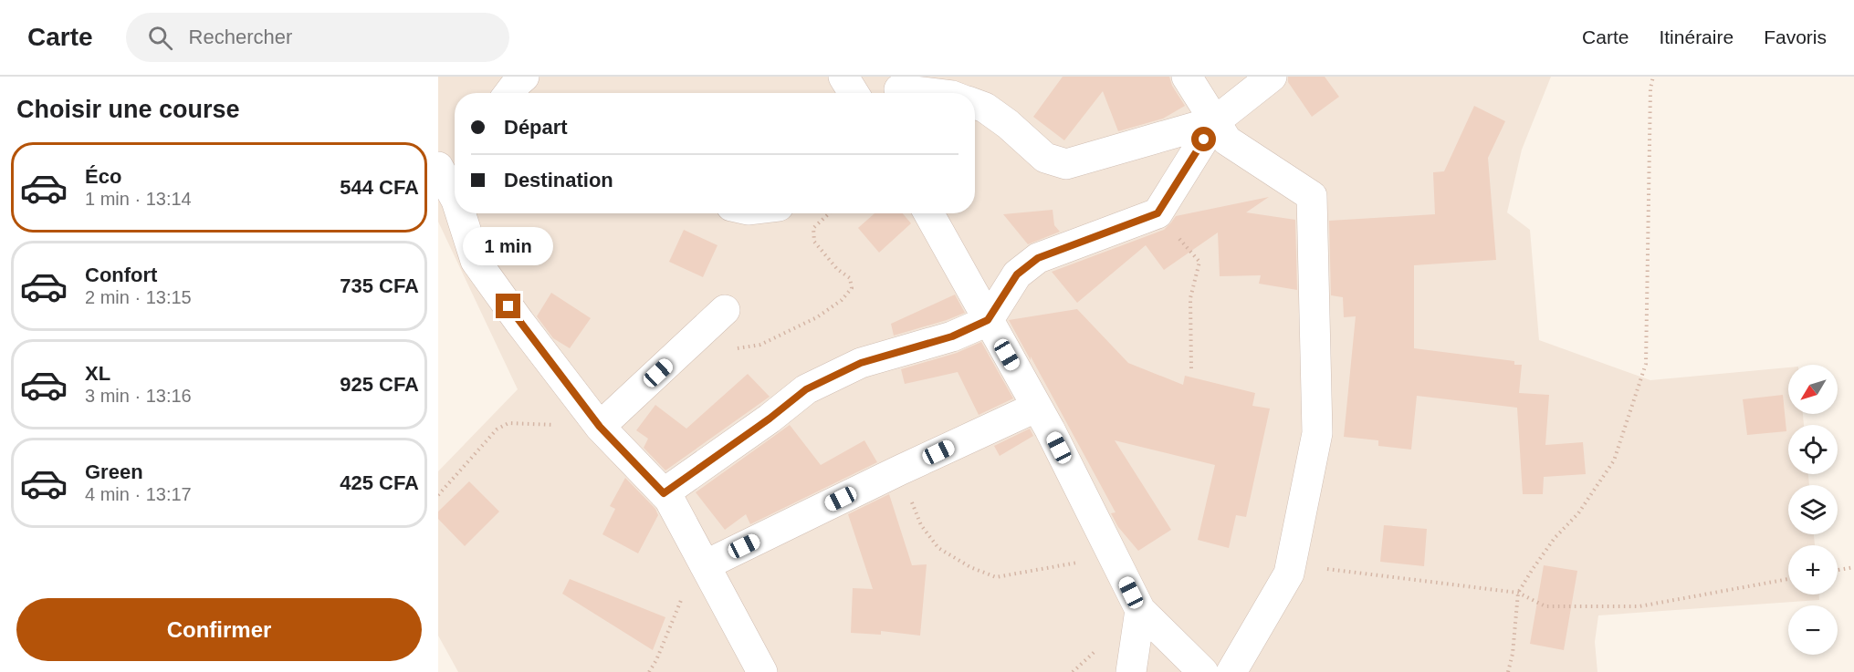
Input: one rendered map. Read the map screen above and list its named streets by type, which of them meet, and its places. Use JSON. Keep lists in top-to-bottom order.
{
  "north": "bottom left",
  "page": {
    "header": "Carte",
    "search": "Rechercher",
    "nav": ["Carte", "Itinéraire", "Favoris"],
    "heading": "Choisir une course",
    "banner": ["Départ", "Destination"],
    "list": [
      {
        "name": "Éco",
        "note": "1 min · 13:14",
        "value": "544 CFA"
      },
      {
        "name": "Confort",
        "note": "2 min · 13:15",
        "value": "735 CFA"
      },
      {
        "name": "XL",
        "note": "3 min · 13:16",
        "value": "925 CFA"
      },
      {
        "name": "Green",
        "note": "4 min · 13:17",
        "value": "425 CFA"
      }
    ],
    "bubble": "1 min",
    "map_buttons": ["+", "−"],
    "buttons": "Confirmer"
  }
}
